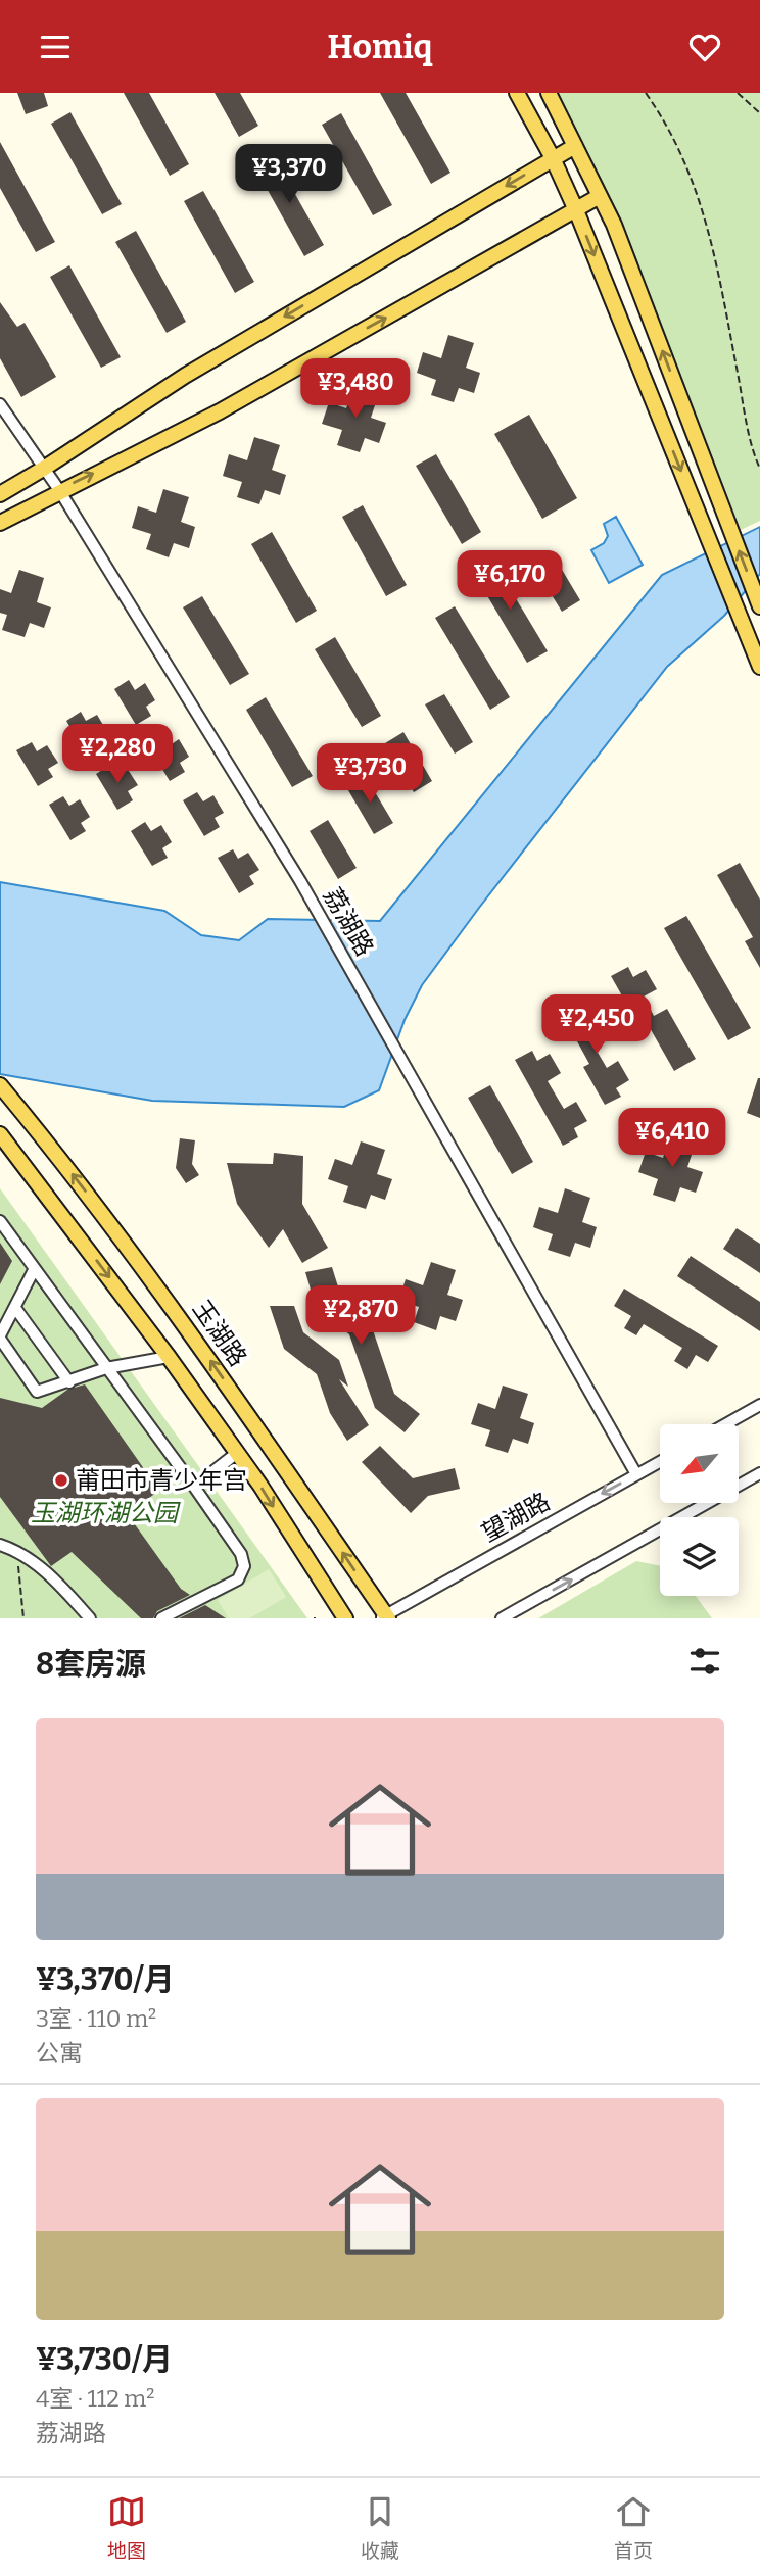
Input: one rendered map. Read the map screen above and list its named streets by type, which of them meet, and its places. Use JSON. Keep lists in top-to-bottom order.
{
  "streets": {
    "main road": ["玉湖路"],
    "street": ["荔湖路", "望湖路"]
  },
  "crossings": [
    ["荔湖路", "望湖路"],
    ["玉湖路", "望湖路"]
  ],
  "parks": ["玉湖环湖公园"],
  "places": ["莆田市青少年宫"],
  "north": "bottom left",
  "page": {
    "header": "Homiq",
    "price": [
      "¥3,370",
      "¥3,480",
      "¥6,170",
      "¥2,280",
      "¥3,730",
      "¥2,450",
      "¥6,410",
      "¥2,870"
    ],
    "heading": "8套房源",
    "list": [
      {
        "name": "¥3,370/月",
        "note": "3室 · 110 m² · 公寓"
      },
      {
        "name": "¥3,730/月",
        "note": "4室 · 112 m² · 荔湖路"
      }
    ],
    "tabs": ["地图", "收藏", "首页"]
  }
}
